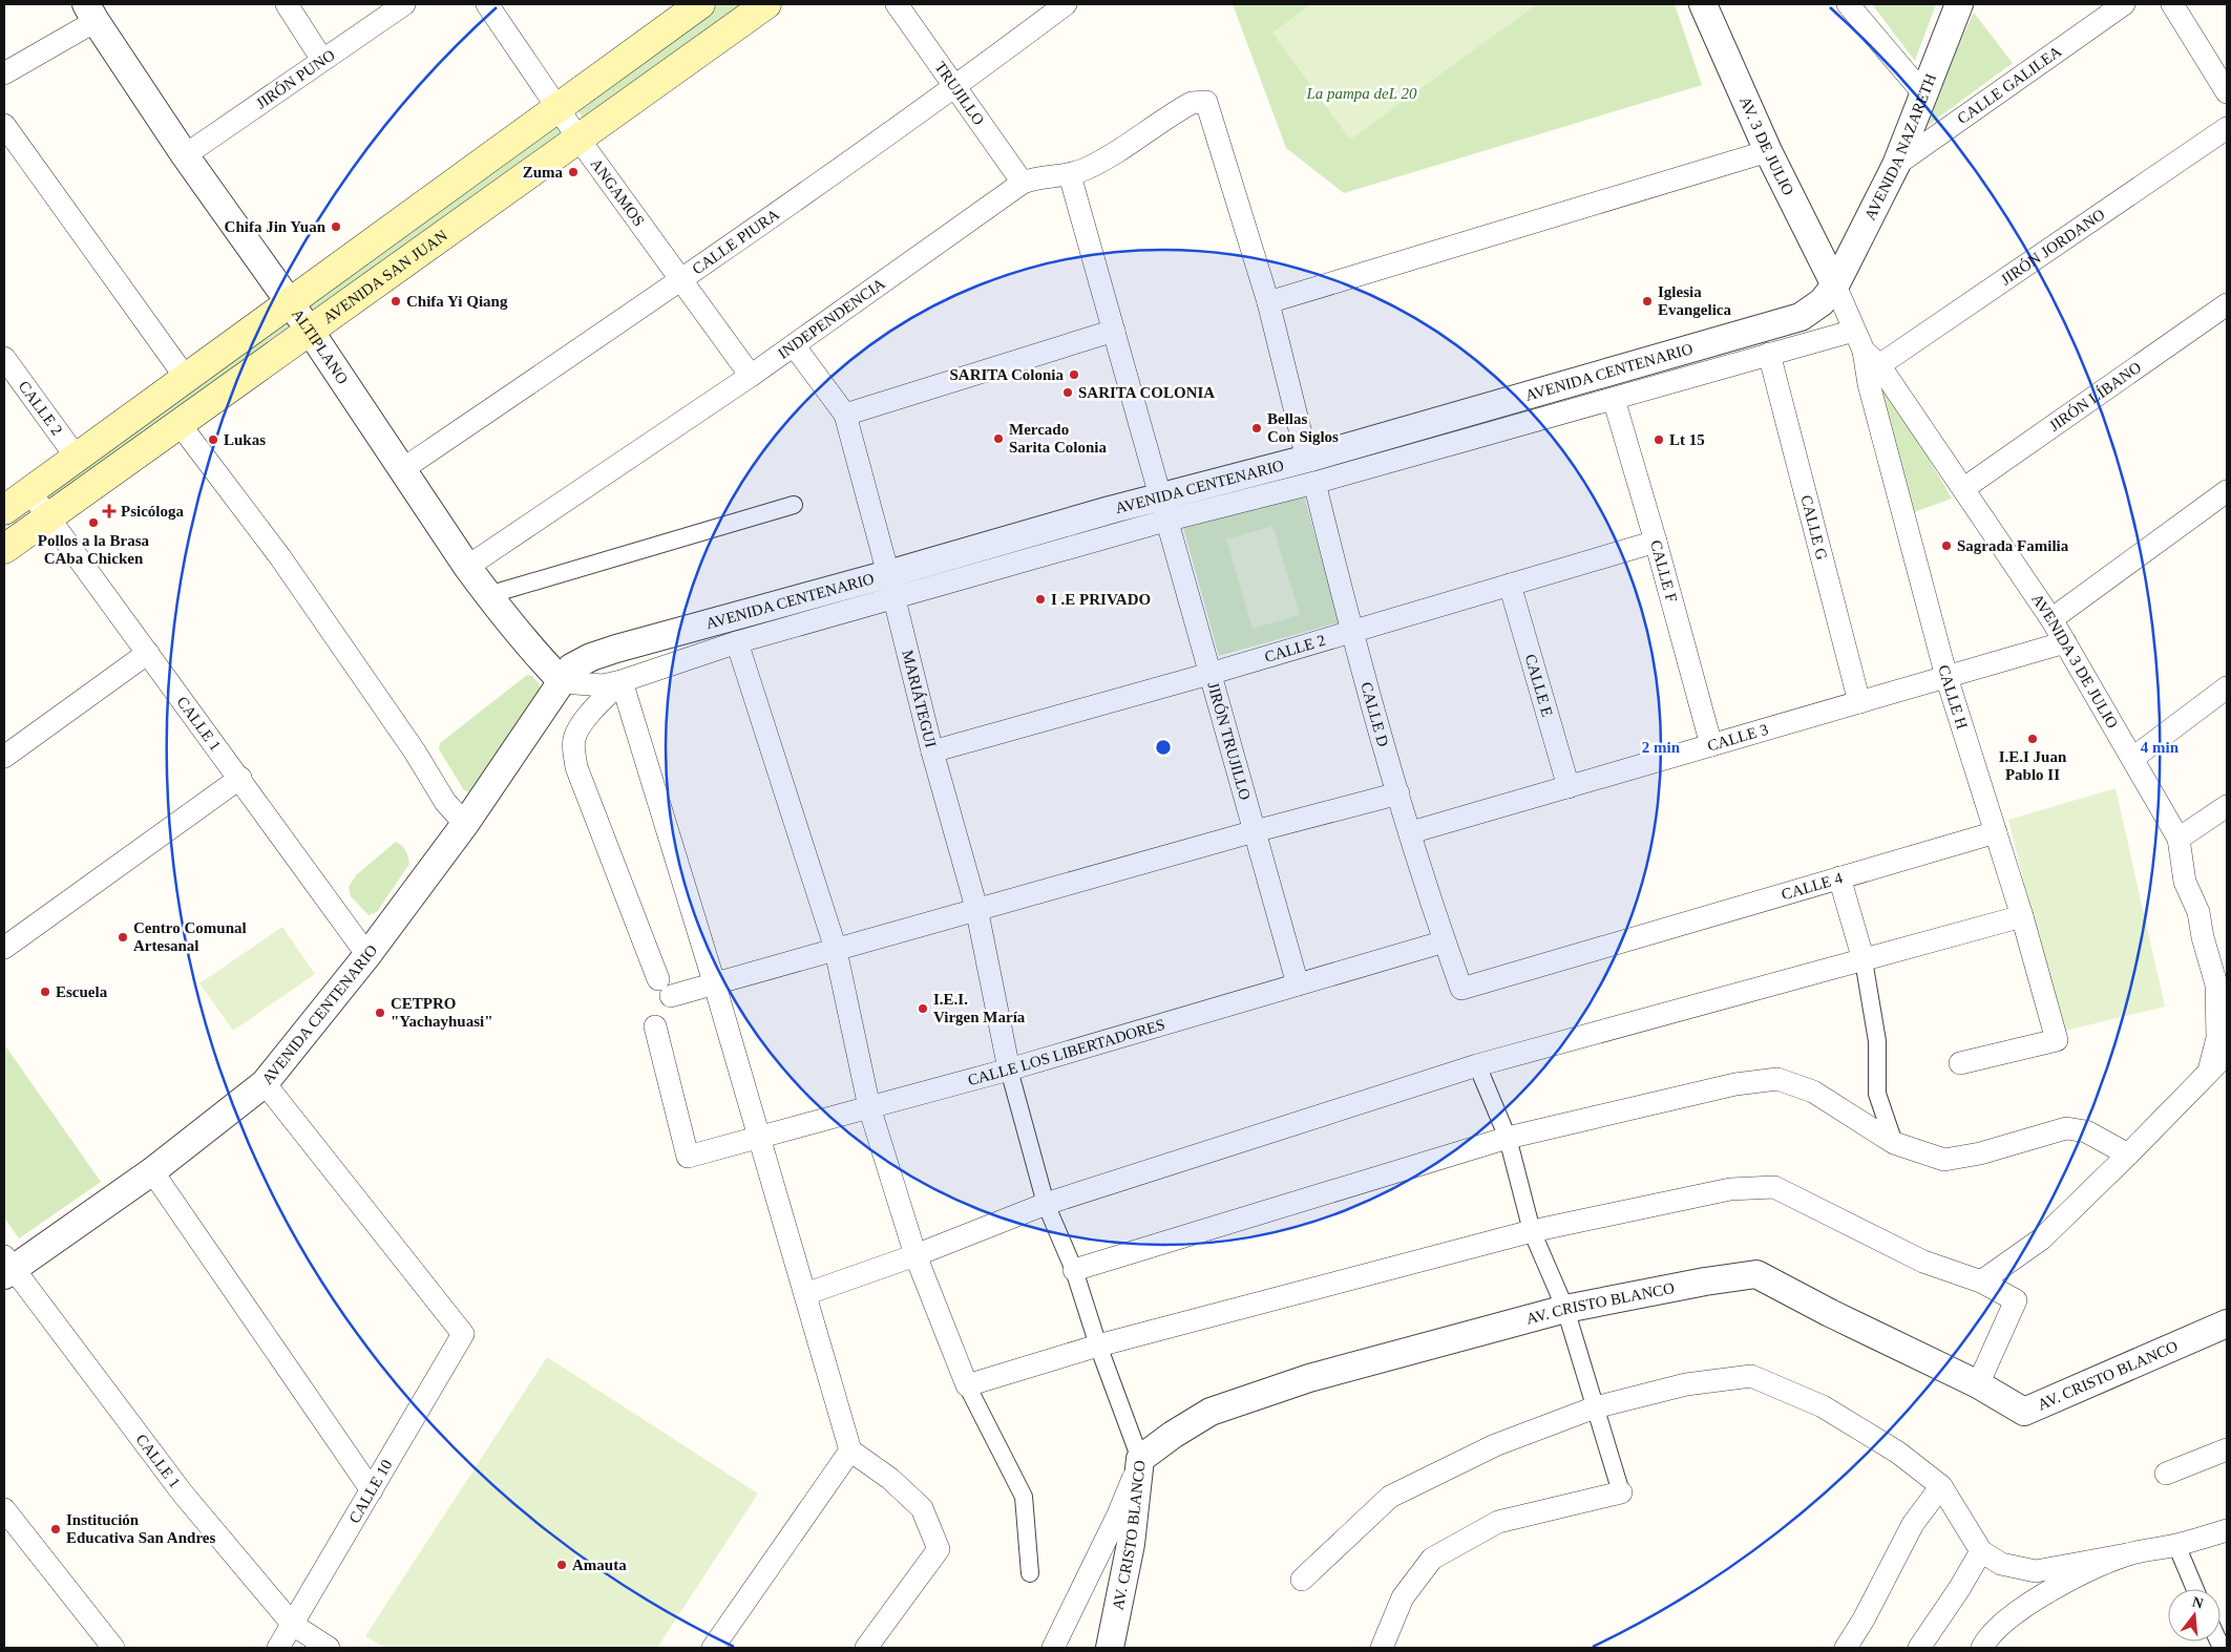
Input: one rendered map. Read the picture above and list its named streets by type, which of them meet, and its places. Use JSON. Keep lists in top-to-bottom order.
{
  "streets": {
    "main road": ["AVENIDA SAN JUAN"],
    "street": [
      "JIRÓN PUNO",
      "CALLE GALILEA",
      "TRUJILLO",
      "AV. 3 DE JULIO",
      "AVENIDA NAZARETH",
      "ANGAMOS",
      "CALLE PIURA",
      "JIRÓN JORDANO",
      "INDEPENDENCIA",
      "ALTIPLANO",
      "AVENIDA CENTENARIO",
      "JIRÓN LÍBANO",
      "CALLE 2",
      "CALLE G",
      "CALLE F",
      "AVENIDA 3 DE JULIO",
      "CALLE E",
      "CALLE H",
      "MARIÁTEGUI",
      "CALLE D",
      "CALLE 1",
      "CALLE 3",
      "JIRÓN TRUJILLO",
      "CALLE 4",
      "CALLE LOS LIBERTADORES",
      "AV. CRISTO BLANCO",
      "CALLE 10"
    ]
  },
  "crossings": [
    ["JIRÓN PUNO", "ALTIPLANO"],
    ["CALLE GALILEA", "AVENIDA NAZARETH"],
    ["TRUJILLO", "CALLE PIURA"],
    ["TRUJILLO", "INDEPENDENCIA"],
    ["AV. 3 DE JULIO", "AVENIDA NAZARETH"],
    ["AV. 3 DE JULIO", "AVENIDA CENTENARIO"],
    ["AV. 3 DE JULIO", "AVENIDA 3 DE JULIO"],
    ["AVENIDA NAZARETH", "AVENIDA CENTENARIO"],
    ["AVENIDA NAZARETH", "AVENIDA 3 DE JULIO"],
    ["ANGAMOS", "CALLE PIURA"],
    ["ANGAMOS", "AVENIDA SAN JUAN"],
    ["ANGAMOS", "INDEPENDENCIA"],
    ["CALLE PIURA", "ALTIPLANO"],
    ["JIRÓN JORDANO", "AVENIDA 3 DE JULIO"],
    ["JIRÓN JORDANO", "CALLE H"],
    ["AVENIDA SAN JUAN", "ALTIPLANO"],
    ["AVENIDA SAN JUAN", "CALLE 1"],
    ["INDEPENDENCIA", "ALTIPLANO"],
    ["INDEPENDENCIA", "MARIÁTEGUI"],
    ["INDEPENDENCIA", "CALLE D"],
    ["INDEPENDENCIA", "JIRÓN TRUJILLO"],
    ["ALTIPLANO", "AVENIDA CENTENARIO"],
    ["AVENIDA CENTENARIO", "CALLE G"],
    ["AVENIDA CENTENARIO", "CALLE F"],
    ["AVENIDA CENTENARIO", "AVENIDA 3 DE JULIO"],
    ["AVENIDA CENTENARIO", "MARIÁTEGUI"],
    ["AVENIDA CENTENARIO", "CALLE D"],
    ["AVENIDA CENTENARIO", "CALLE 1"],
    ["AVENIDA CENTENARIO", "JIRÓN TRUJILLO"],
    ["AVENIDA CENTENARIO", "CALLE 10"],
    ["JIRÓN LÍBANO", "AVENIDA 3 DE JULIO"],
    ["CALLE 2", "CALLE F"],
    ["CALLE 2", "CALLE E"],
    ["CALLE 2", "MARIÁTEGUI"],
    ["CALLE 2", "CALLE D"],
    ["CALLE 2", "JIRÓN TRUJILLO"],
    ["CALLE G", "CALLE 3"],
    ["CALLE F", "CALLE 3"],
    ["AVENIDA 3 DE JULIO", "CALLE H"],
    ["AVENIDA 3 DE JULIO", "CALLE 3"],
    ["CALLE E", "CALLE 3"],
    ["CALLE H", "CALLE 3"],
    ["CALLE H", "CALLE 4"],
    ["MARIÁTEGUI", "CALLE LOS LIBERTADORES"],
    ["CALLE D", "CALLE 3"],
    ["CALLE D", "CALLE 4"],
    ["CALLE D", "CALLE LOS LIBERTADORES"],
    ["CALLE 1", "CALLE 10"],
    ["JIRÓN TRUJILLO", "CALLE LOS LIBERTADORES"],
    ["CALLE 4", "CALLE LOS LIBERTADORES"]
  ],
  "parks": ["La pampa deL 20"],
  "places": {
    "other": [
      "Zuma",
      "Chifa Jin Yuan",
      "Chifa Yi Qiang",
      "Iglesia Evangelica",
      "SARITA Colonia",
      "SARITA COLONIA",
      "Bellas Con Siglos",
      "Mercado Sarita Colonia",
      "Lukas",
      "Lt 15",
      "Pollos a la Brasa CAba Chicken",
      "Sagrada Familia",
      "I .E PRIVADO",
      "I.E.I Juan Pablo II",
      "Centro Comunal Artesanal",
      "Escuela",
      "I.E.I. Virgen María",
      "CETPRO \"Yachayhuasi\"",
      "Institución Educativa San Andres",
      "Amauta"
    ],
    "health": ["Psicóloga"]
  },
  "north": "top",
  "rings": ["2 min", "4 min"]
}
